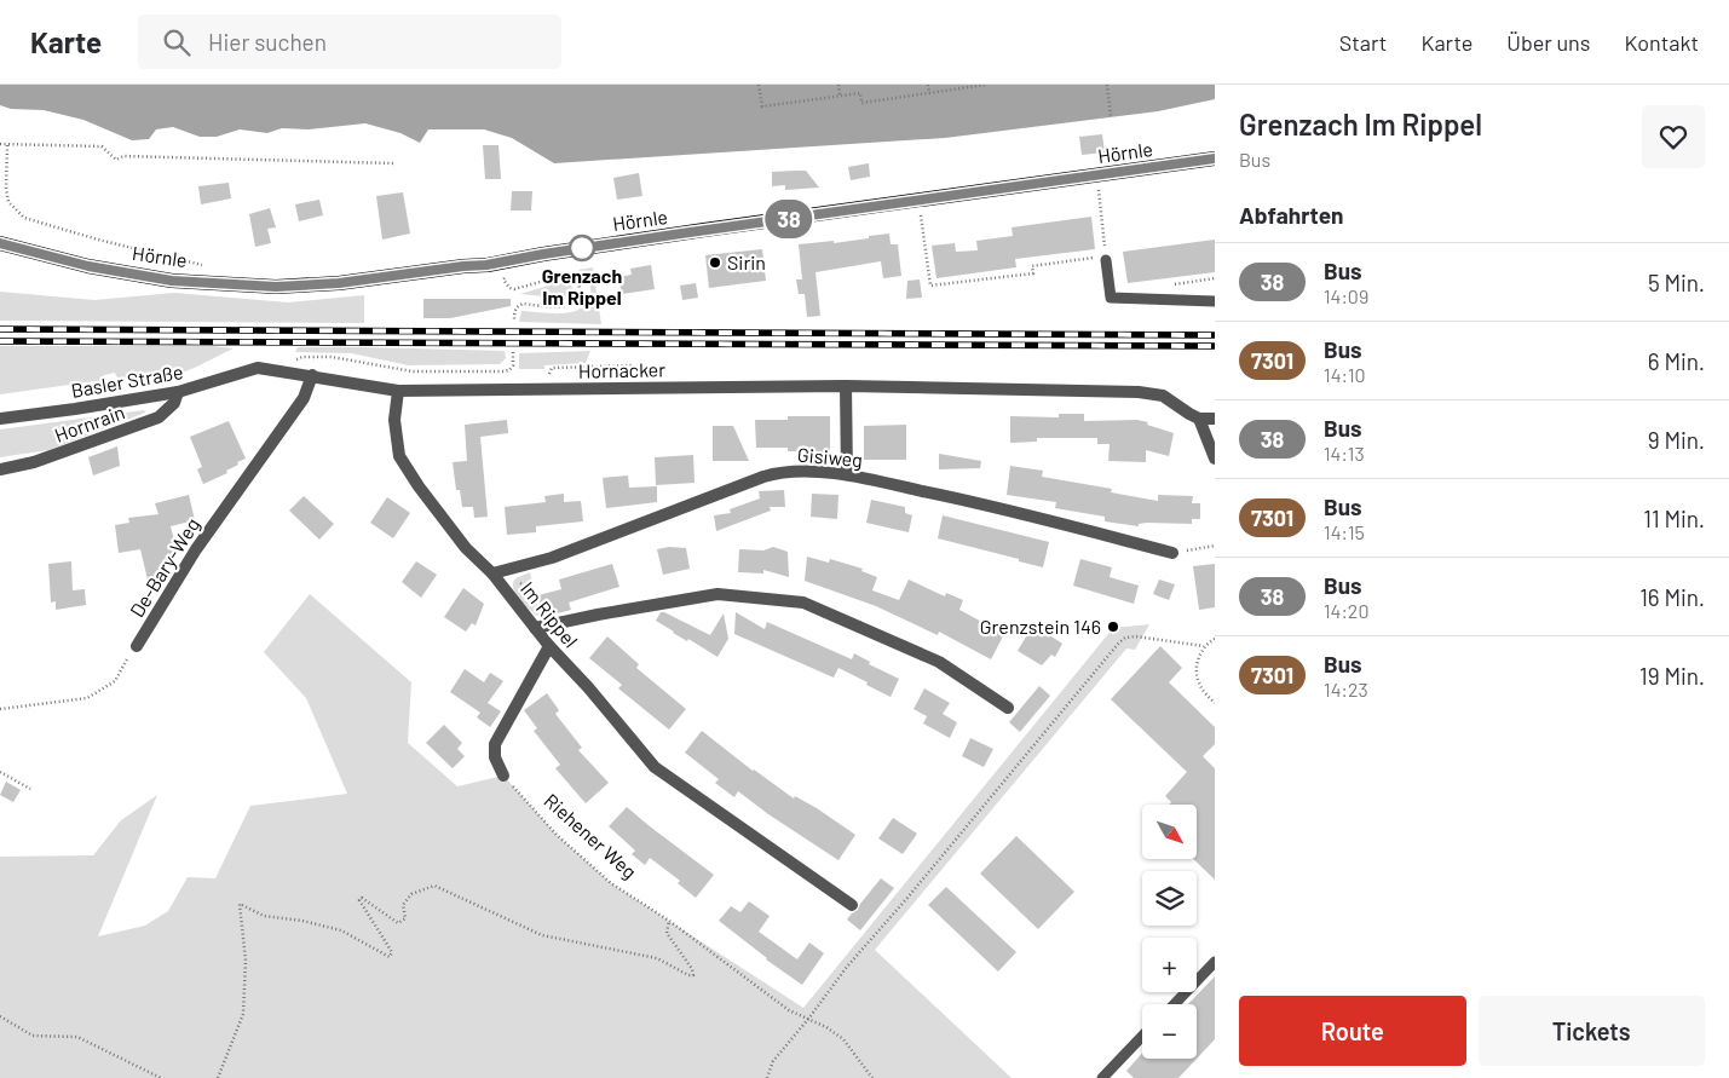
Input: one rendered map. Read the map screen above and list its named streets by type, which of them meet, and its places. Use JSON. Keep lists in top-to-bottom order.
{
  "streets": {
    "main road": ["Hörnle"],
    "street": [
      "Hornacker",
      "Basler Straße",
      "Hornrain",
      "Gisiweg",
      "De-Bary-Weg",
      "Im Rippel"
    ],
    "path": ["Riehener Weg"]
  },
  "crossings": [
    ["Hornacker", "Im Rippel"],
    ["Basler Straße", "Hornrain"],
    ["Gisiweg", "Im Rippel"]
  ],
  "places": ["Grenzach Im Rippel", "Sirin", "Grenzstein 146"],
  "lines": ["bus line 38"],
  "north": "bottom right",
  "page": {
    "header": "Karte",
    "search": "Hier suchen",
    "nav": [
      "Start",
      "Karte",
      "Über uns",
      "Kontakt"
    ],
    "on_map": "38",
    "heading": [
      ["Grenzach Im Rippel", "Bus"],
      "Abfahrten"
    ],
    "list": [
      {
        "mark": "38",
        "name": "Bus",
        "note": "14:09",
        "value": "5 Min."
      },
      {
        "mark": "7301",
        "name": "Bus",
        "note": "14:10",
        "value": "6 Min."
      },
      {
        "mark": "38",
        "name": "Bus",
        "note": "14:13",
        "value": "9 Min."
      },
      {
        "mark": "7301",
        "name": "Bus",
        "note": "14:15",
        "value": "11 Min."
      },
      {
        "mark": "38",
        "name": "Bus",
        "note": "14:20",
        "value": "16 Min."
      },
      {
        "mark": "7301",
        "name": "Bus",
        "note": "14:23",
        "value": "19 Min."
      }
    ],
    "map_buttons": ["+", "−"],
    "buttons": ["Route", "Tickets"]
  }
}
